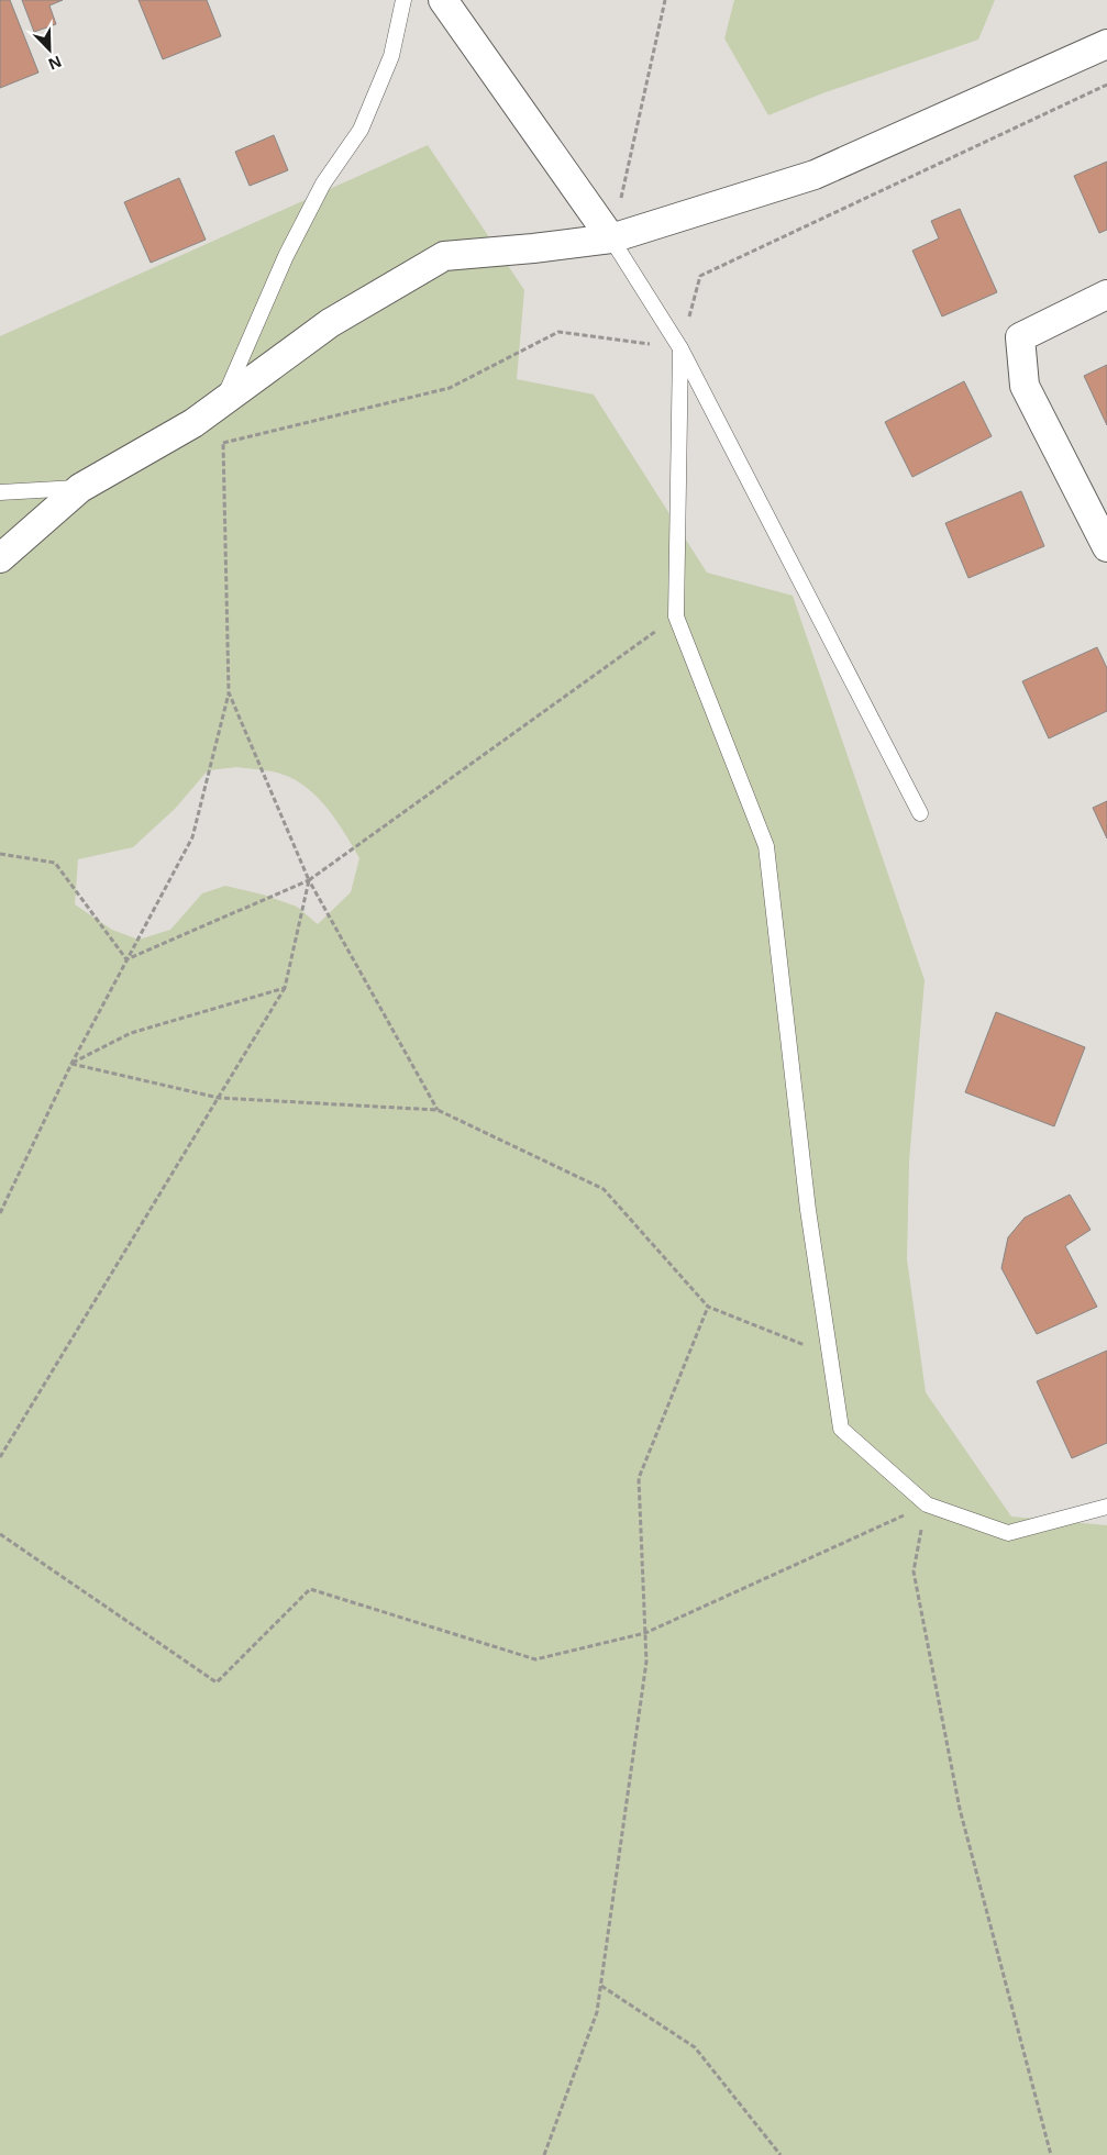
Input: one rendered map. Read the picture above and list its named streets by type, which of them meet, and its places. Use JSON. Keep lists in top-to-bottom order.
{
  "north": "bottom right"
}
